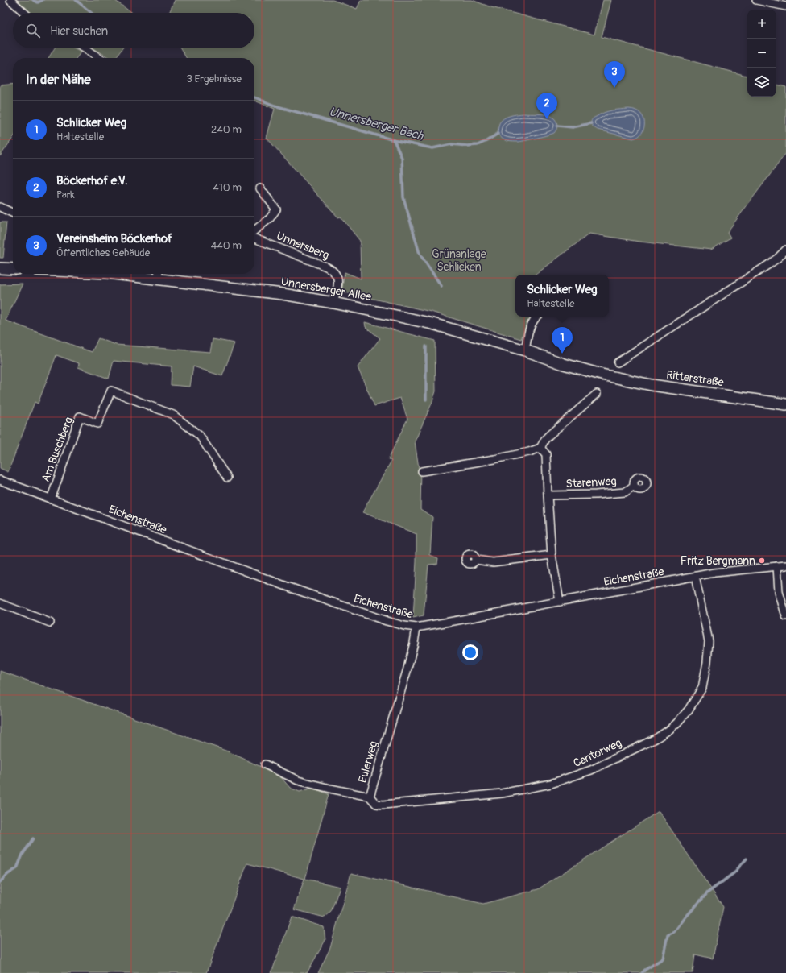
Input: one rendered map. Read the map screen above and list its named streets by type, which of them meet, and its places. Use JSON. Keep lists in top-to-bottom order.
{
  "streets": {
    "main road": ["Unnersberger Allee", "Ritterstraße"],
    "street": [
      "Unnersberg",
      "Am Buschberg",
      "Starenweg",
      "Eichenstraße",
      "Cantorweg",
      "Eulerweg"
    ]
  },
  "crossings": [
    ["Unnersberg", "Unnersberger Allee"],
    ["Unnersberger Allee", "Ritterstraße"],
    ["Am Buschberg", "Eichenstraße"],
    ["Eichenstraße", "Cantorweg"],
    ["Eichenstraße", "Eulerweg"],
    ["Cantorweg", "Eulerweg"]
  ],
  "water": ["Unnersberger Bach"],
  "parks": ["Grünanlage Schlicken"],
  "places": ["Fritz Bergmann"],
  "page": {
    "map_buttons": ["+", "−"],
    "search": "Hier suchen",
    "heading": ["In der Nähe", "3 Ergebnisse"],
    "pins": ["3", "2", "1"],
    "list": [
      {
        "mark": "1",
        "name": "Schlicker Weg",
        "note": "Haltestelle",
        "value": "240 m"
      },
      {
        "mark": "2",
        "name": "Böckerhof e.V.",
        "note": "Park",
        "value": "410 m"
      },
      {
        "mark": "3",
        "name": "Vereinsheim Böckerhof",
        "note": "Öffentliches Gebäude",
        "value": "440 m"
      }
    ],
    "popup": ["Schlicker Weg", "Haltestelle"]
  }
}
